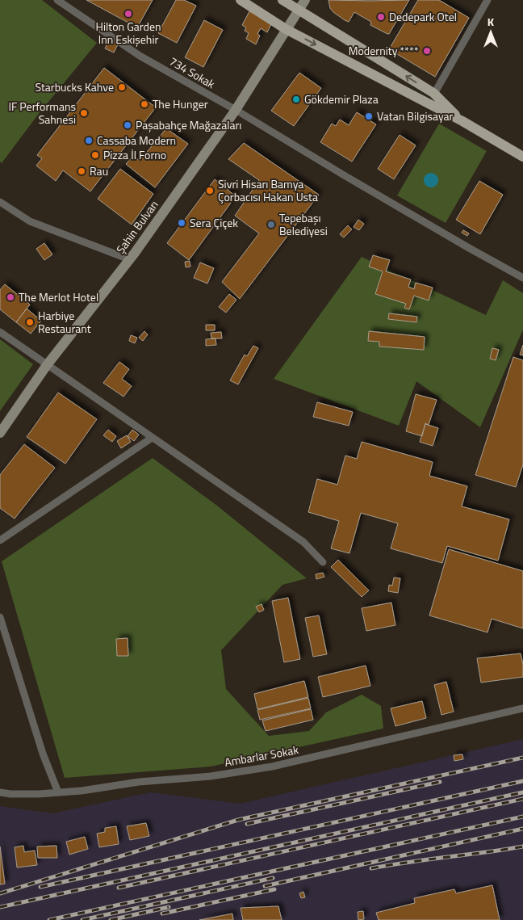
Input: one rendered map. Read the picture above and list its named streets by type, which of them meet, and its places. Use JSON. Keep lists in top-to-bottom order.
{
  "streets": {
    "street": ["734 Sokak", "Şahin Bulvarı", "Ambarlar Sokak"]
  },
  "crossings": [
    ["734 Sokak", "Şahin Bulvarı"]
  ],
  "places": [
    "Hilton Garden Inn Eskişehir",
    "Dedepark Otel",
    "Modernity ****",
    "Starbucks Kahve",
    "Gökdemir Plaza",
    "The Hunger",
    "IF Performans Sahnesi",
    "Vatan Bilgisayar",
    "Paşabahçe Mağazaları",
    "Cassaba Modern",
    "Pizza İl Forno",
    "Rau",
    "Sivri Hisarı Bamya Çorbacısı Hakan Usta",
    "Sera Çiçek",
    "Tepebaşı Belediyesi",
    "The Merlot Hotel",
    "Harbiye Restaurant"
  ],
  "north": "top"
}
